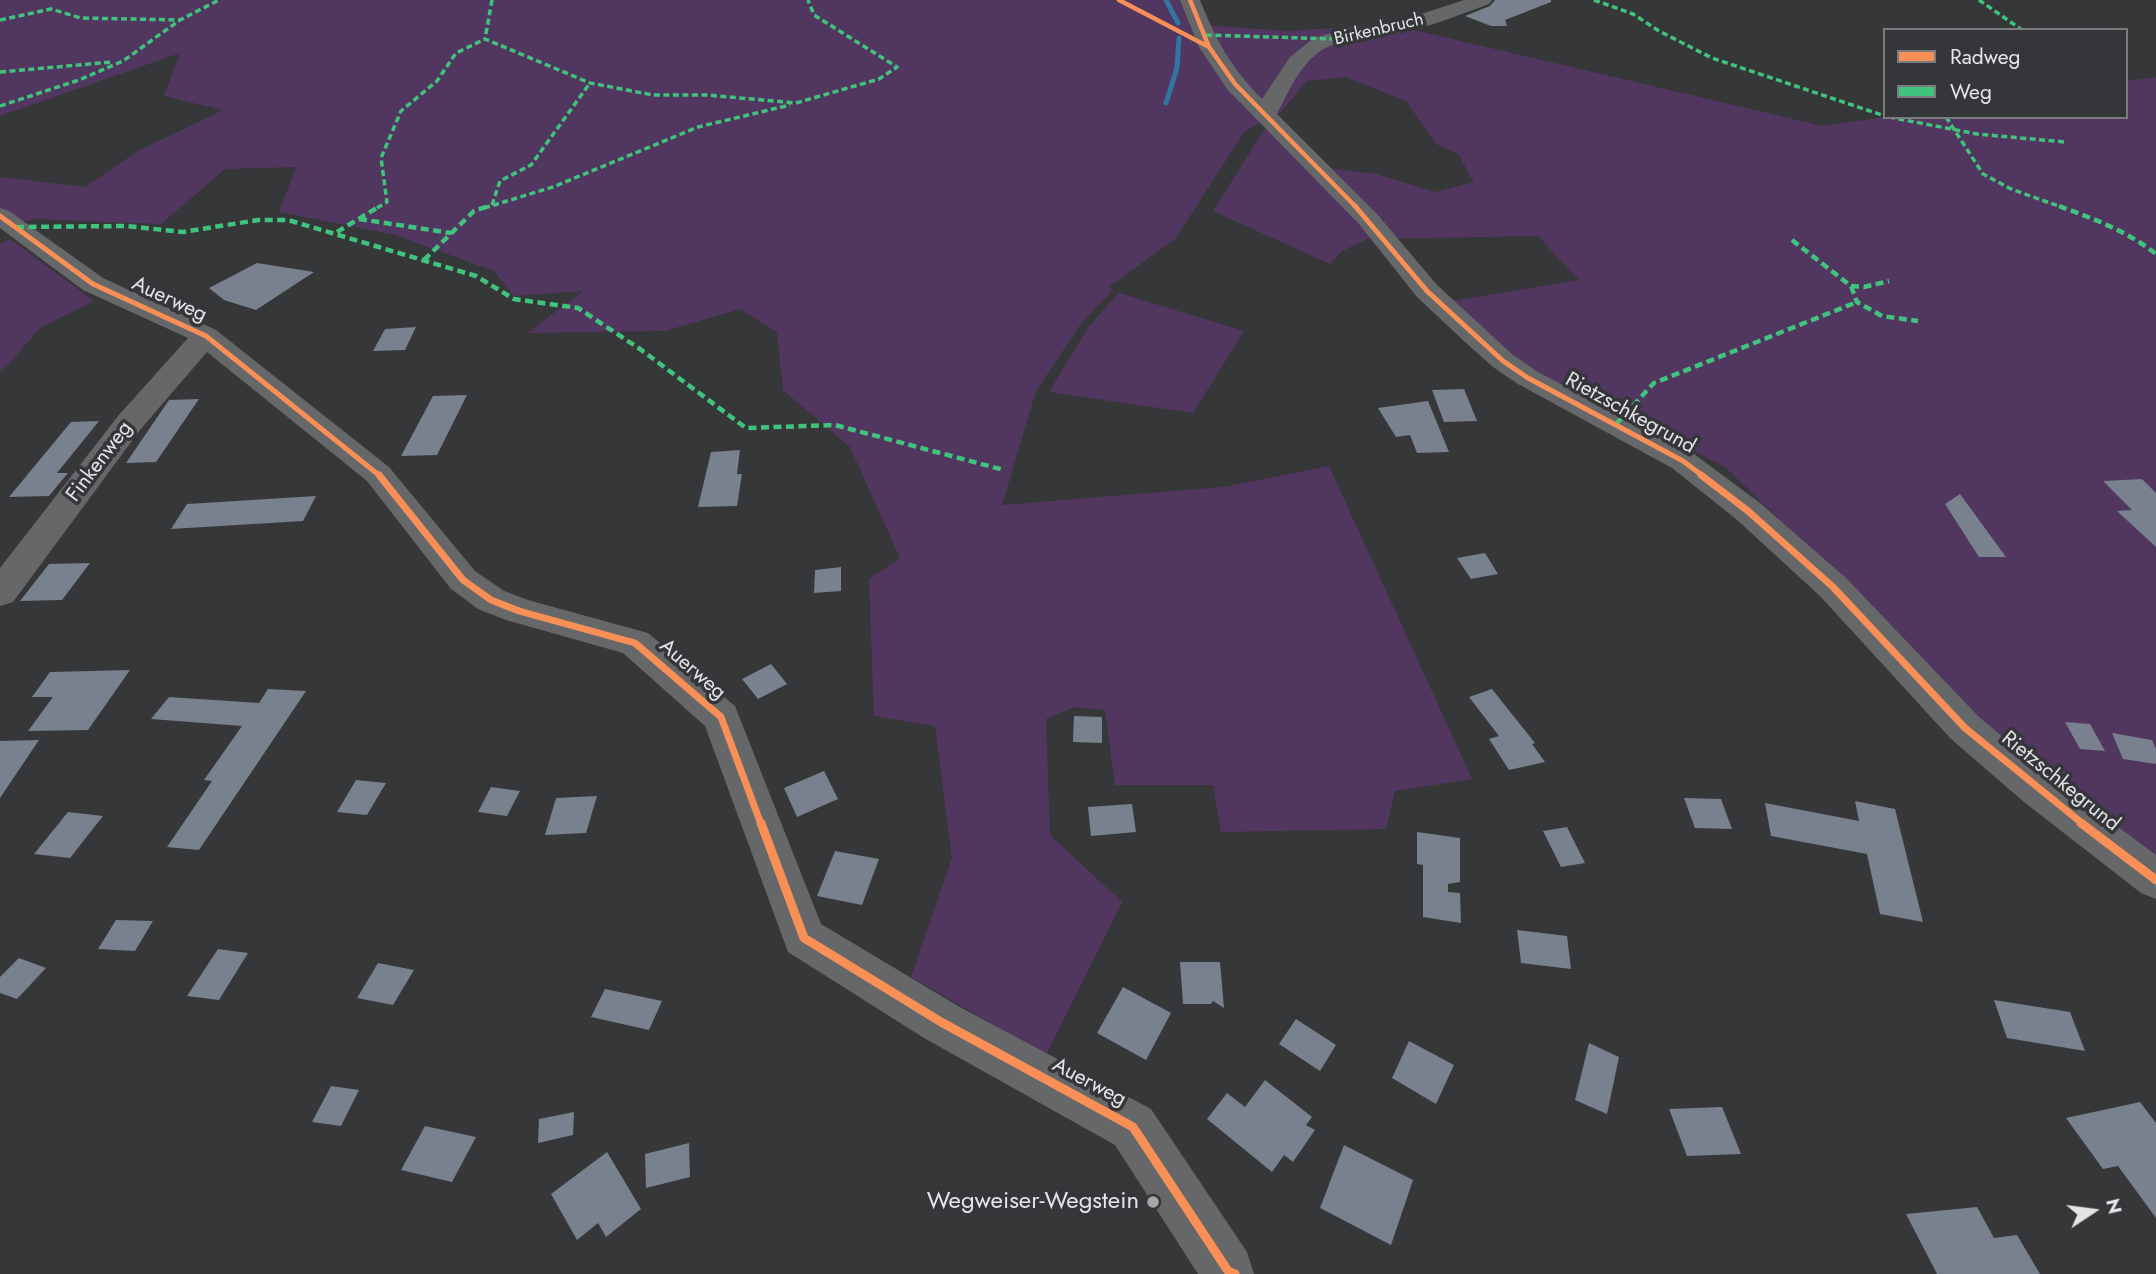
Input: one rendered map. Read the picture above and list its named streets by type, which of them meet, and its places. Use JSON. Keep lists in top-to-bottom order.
{
  "streets": {
    "street": [
      "Birkenbruch",
      "Auerweg",
      "Rietzschkegrund",
      "Finkenweg"
    ]
  },
  "crossings": [
    ["Birkenbruch", "Rietzschkegrund"],
    ["Auerweg", "Finkenweg"]
  ],
  "places": ["Wegweiser-Wegstein"],
  "legend": ["Radweg", "Weg"],
  "north": "right"
}
